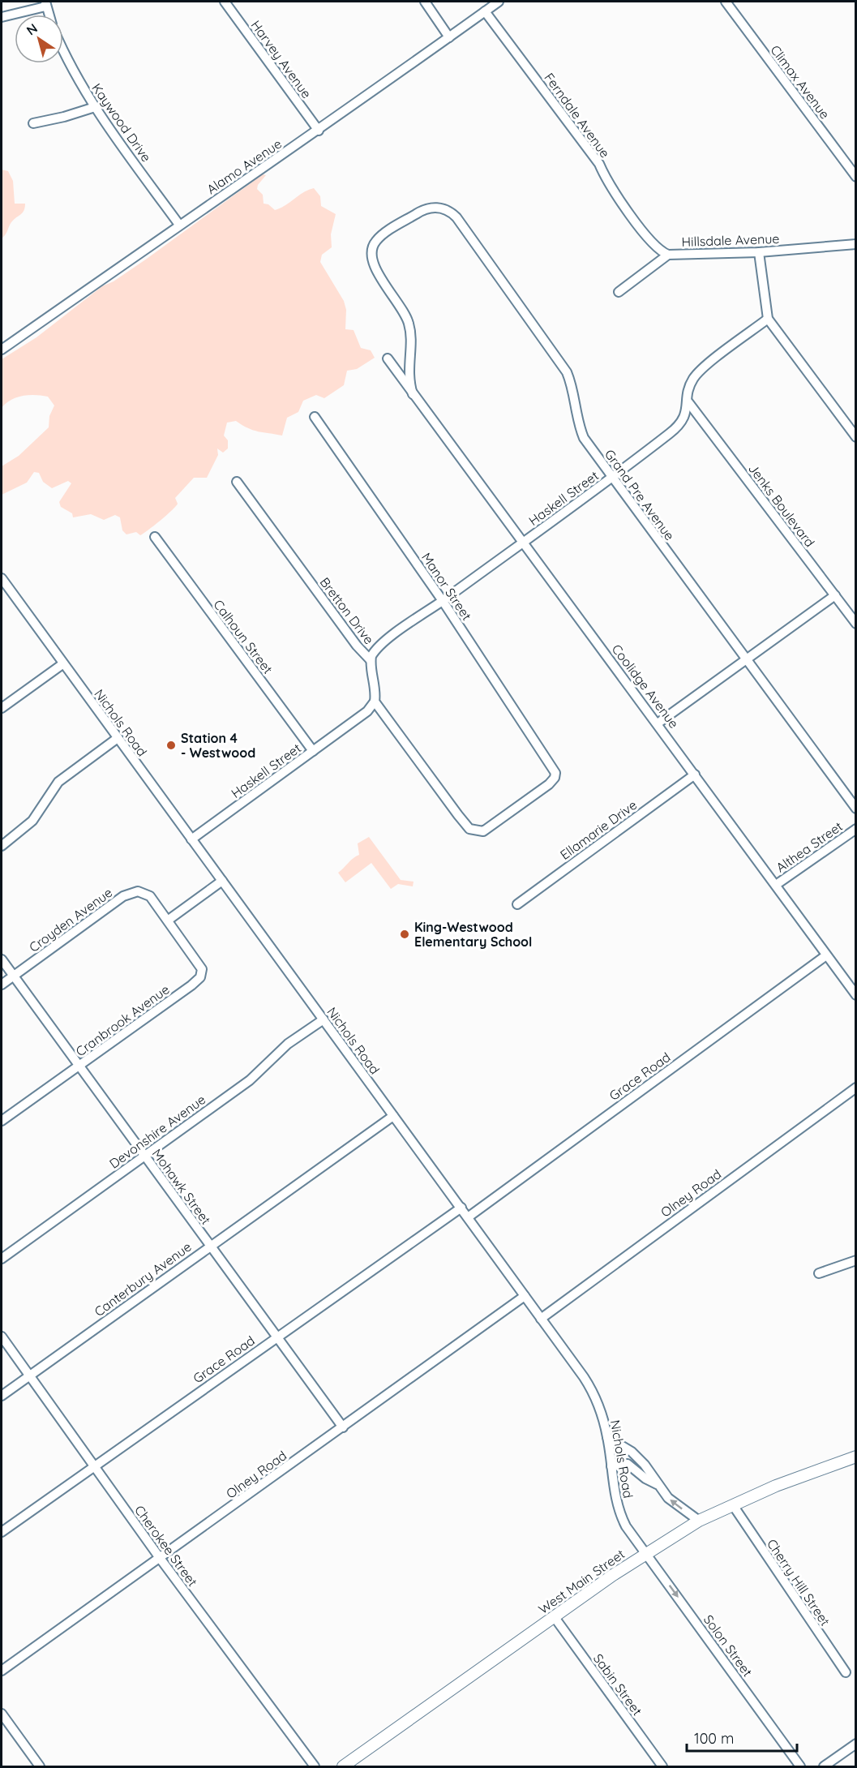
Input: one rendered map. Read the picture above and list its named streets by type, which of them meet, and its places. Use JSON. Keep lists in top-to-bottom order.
{
  "streets": {
    "main road": ["West Main Street"],
    "street": [
      "Harvey Avenue",
      "Climax Avenue",
      "Ferndale Avenue",
      "Kaywood Drive",
      "Alamo Avenue",
      "Hillsdale Avenue",
      "Grand Pre Avenue",
      "Haskell Street",
      "Jenks Boulevard",
      "Manor Street",
      "Bretton Drive",
      "Calhoun Street",
      "Coolidge Avenue",
      "Nichols Road",
      "Ellamarie Drive",
      "Althea Street",
      "Croyden Avenue",
      "Cranbrook Avenue",
      "Grace Road",
      "Devonshire Avenue",
      "Mohawk Street",
      "Olney Road",
      "Canterbury Avenue",
      "Cherokee Street",
      "Cherry Hill Street",
      "Solon Street",
      "Sabin Street"
    ]
  },
  "crossings": [
    ["Harvey Avenue", "Alamo Avenue"],
    ["Ferndale Avenue", "Alamo Avenue"],
    ["Ferndale Avenue", "Hillsdale Avenue"],
    ["Kaywood Drive", "Alamo Avenue"],
    ["Grand Pre Avenue", "Haskell Street"],
    ["Grand Pre Avenue", "Coolidge Avenue"],
    ["Haskell Street", "Jenks Boulevard"],
    ["Haskell Street", "Manor Street"],
    ["Haskell Street", "Bretton Drive"],
    ["Haskell Street", "Calhoun Street"],
    ["Haskell Street", "Coolidge Avenue"],
    ["Haskell Street", "Nichols Road"],
    ["Manor Street", "Bretton Drive"],
    ["Coolidge Avenue", "Ellamarie Drive"],
    ["Coolidge Avenue", "Althea Street"],
    ["Coolidge Avenue", "Grace Road"],
    ["Nichols Road", "Grace Road"],
    ["Nichols Road", "Devonshire Avenue"],
    ["Nichols Road", "Olney Road"],
    ["Nichols Road", "Canterbury Avenue"],
    ["Nichols Road", "Solon Street"],
    ["Croyden Avenue", "Cranbrook Avenue"],
    ["Croyden Avenue", "Mohawk Street"],
    ["Cranbrook Avenue", "Mohawk Street"],
    ["Grace Road", "Mohawk Street"],
    ["Grace Road", "Cherokee Street"],
    ["Devonshire Avenue", "Mohawk Street"],
    ["Mohawk Street", "Olney Road"],
    ["Mohawk Street", "Canterbury Avenue"],
    ["Olney Road", "Cherokee Street"],
    ["Canterbury Avenue", "Cherokee Street"],
    ["West Main Street", "Cherry Hill Street"],
    ["West Main Street", "Solon Street"],
    ["West Main Street", "Sabin Street"]
  ],
  "one_way": ["Solon Street"],
  "places": ["Station 4 - Westwood", "King-Westwood Elementary School"],
  "scale_bar": "100 m",
  "north": "top left"
}
